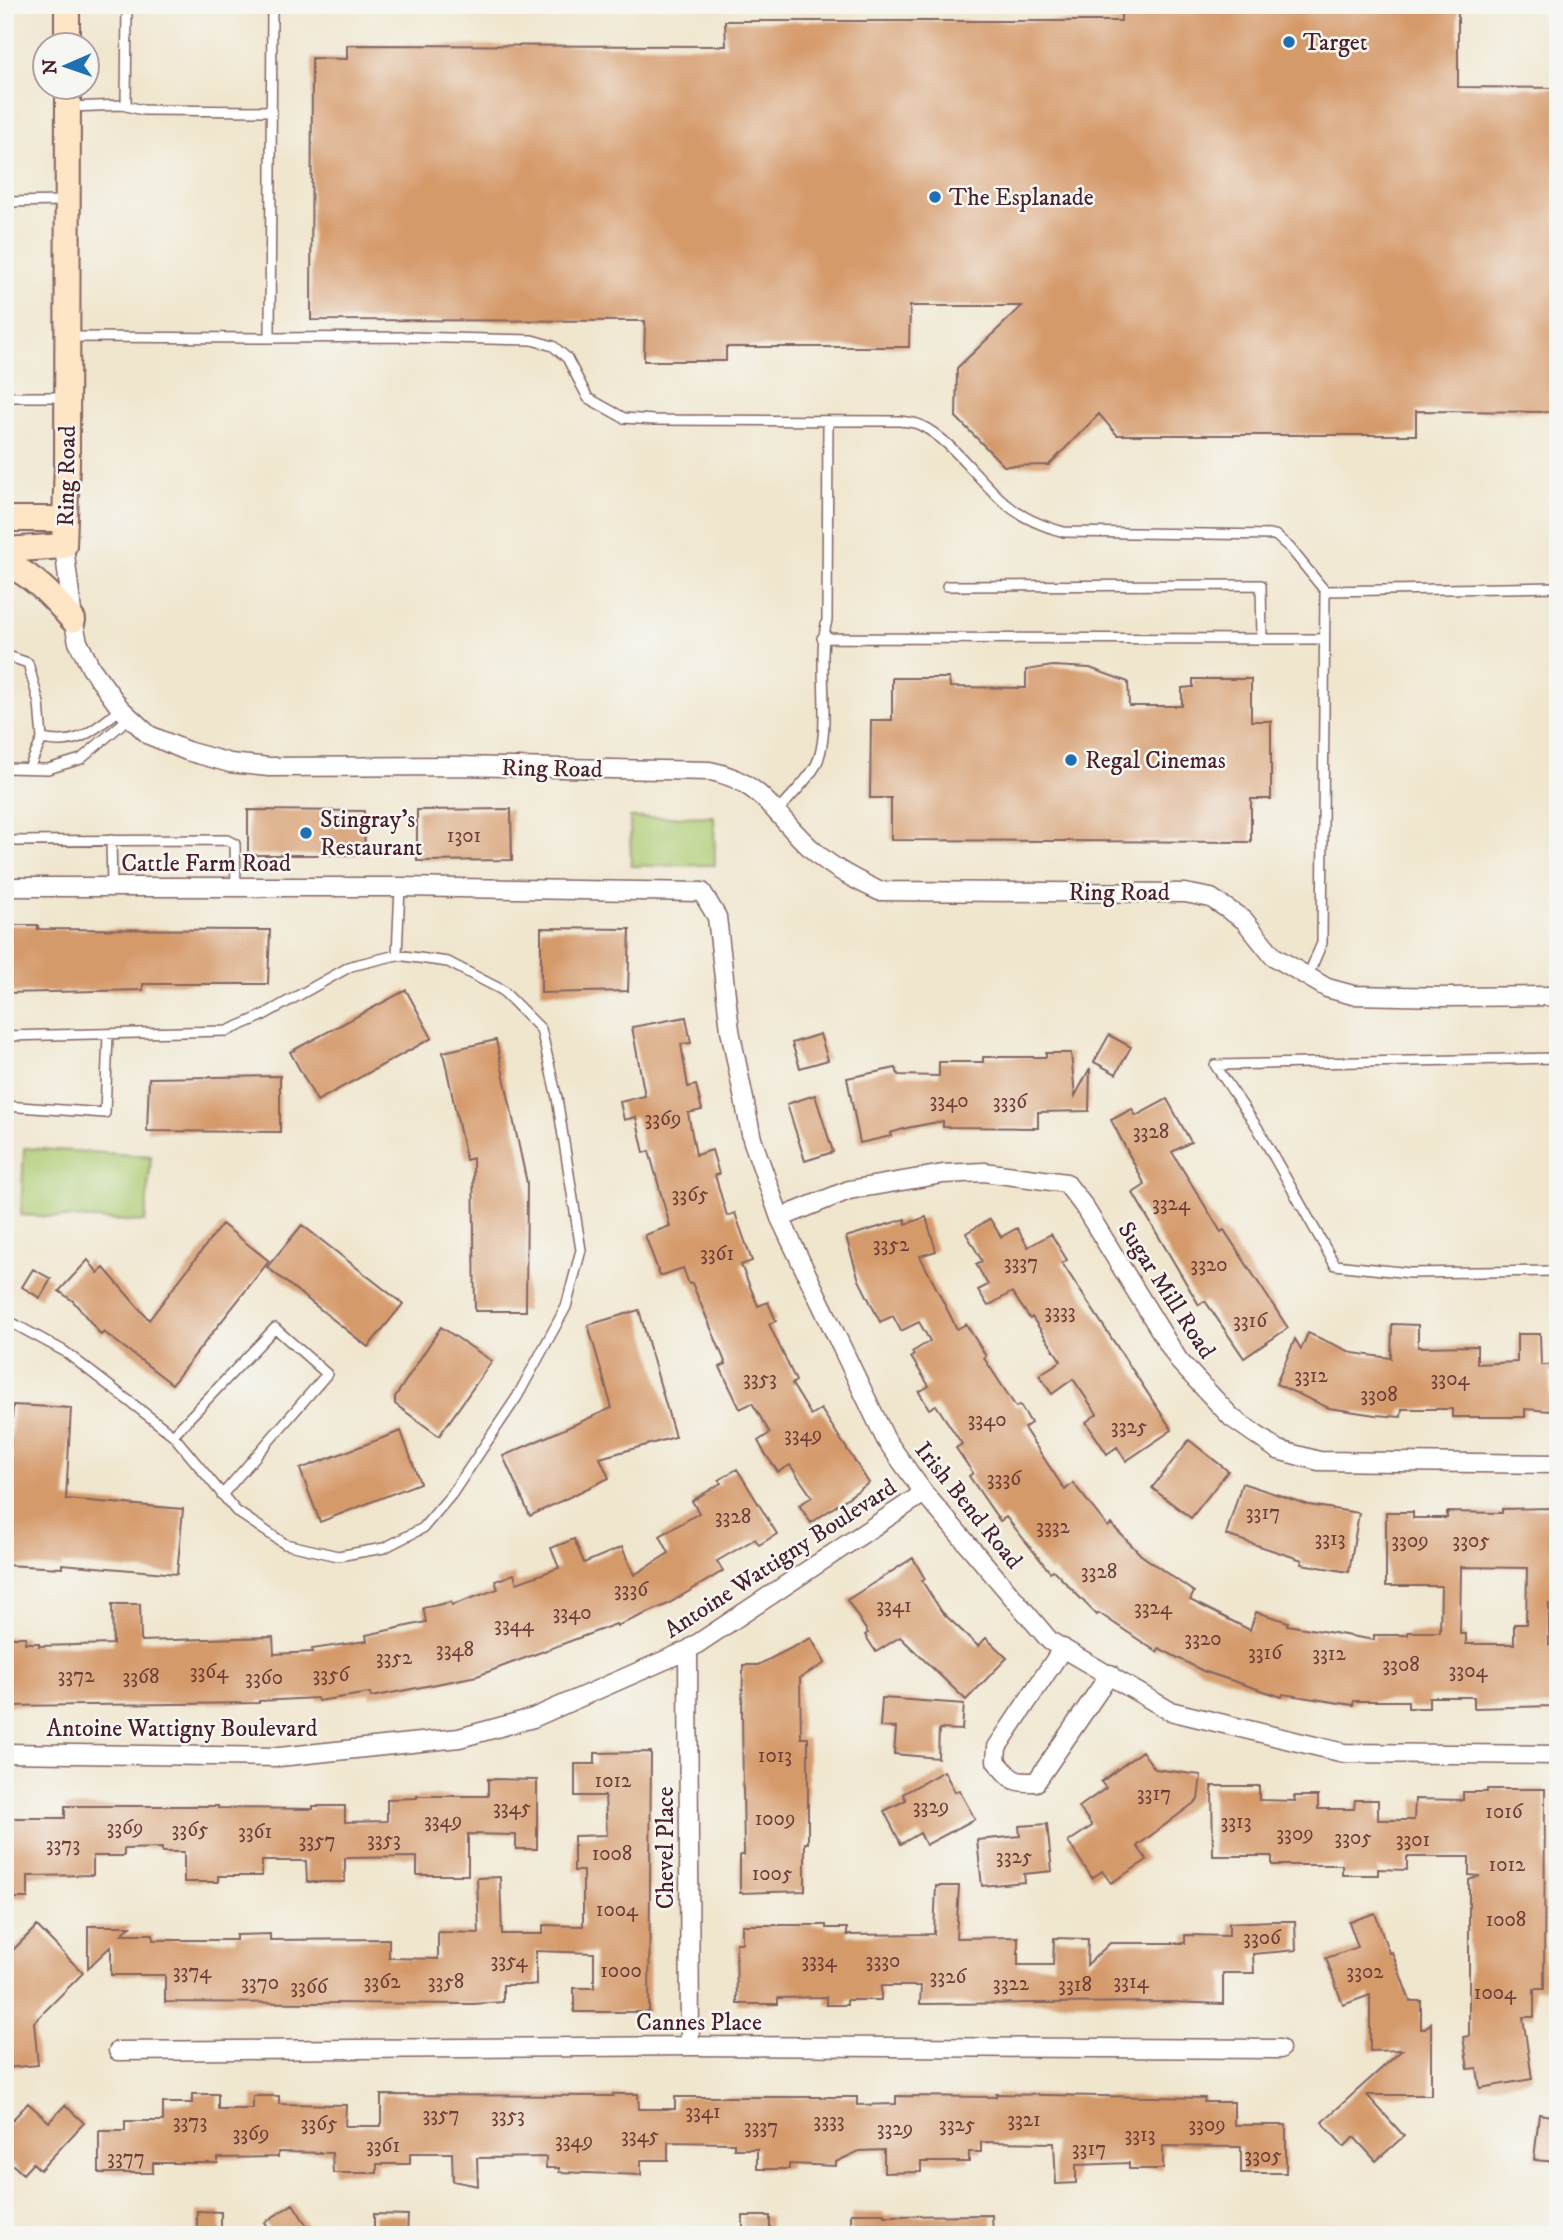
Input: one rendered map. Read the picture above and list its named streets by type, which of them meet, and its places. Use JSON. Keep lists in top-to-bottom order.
{
  "streets": {
    "street": [
      "Ring Road",
      "Cattle Farm Road",
      "Sugar Mill Road",
      "Irish Bend Road",
      "Antoine Wattigny Boulevard",
      "Chevel Place",
      "Cannes Place"
    ]
  },
  "crossings": [
    ["Cattle Farm Road", "Irish Bend Road"],
    ["Sugar Mill Road", "Irish Bend Road"],
    ["Irish Bend Road", "Antoine Wattigny Boulevard"],
    ["Antoine Wattigny Boulevard", "Chevel Place"],
    ["Chevel Place", "Cannes Place"]
  ],
  "places": [
    "Target",
    "The Esplanade",
    "Regal Cinemas",
    "Stingray's Restaurant"
  ],
  "house_numbers": [
    "1301",
    "3340",
    "3336",
    "3369",
    "3328",
    "3365",
    "3324",
    "3352",
    "3361",
    "3337",
    "3320",
    "3333",
    "3316",
    "3312",
    "3353",
    "3304",
    "3308",
    "3340",
    "3325",
    "3349",
    "3336",
    "3317",
    "3328",
    "3332",
    "3313",
    "3309",
    "3305",
    "3328",
    "3336",
    "3341",
    "3324",
    "3340",
    "3344",
    "3320",
    "3348",
    "3316",
    "3312",
    "3352",
    "3308",
    "3304",
    "3364",
    "3356",
    "3372",
    "3368",
    "3360",
    "1013",
    "1012",
    "3317",
    "3329",
    "3345",
    "1016",
    "1009",
    "3349",
    "3313",
    "3369",
    "3365",
    "3361",
    "3309",
    "3305",
    "3353",
    "3301",
    "3357",
    "3373",
    "1008",
    "3325",
    "1012",
    "1005",
    "1004",
    "1008",
    "3306",
    "3354",
    "3334",
    "3330",
    "1000",
    "3374",
    "3302",
    "3326",
    "3362",
    "3358",
    "3314",
    "3370",
    "3322",
    "3318",
    "3366",
    "1004",
    "3341",
    "3357",
    "3353",
    "3321",
    "3333",
    "3373",
    "3365",
    "3325",
    "3309",
    "3337",
    "3329",
    "3369",
    "3313",
    "3345",
    "3349",
    "3361",
    "3317",
    "3305",
    "3377"
  ],
  "north": "left"
}
